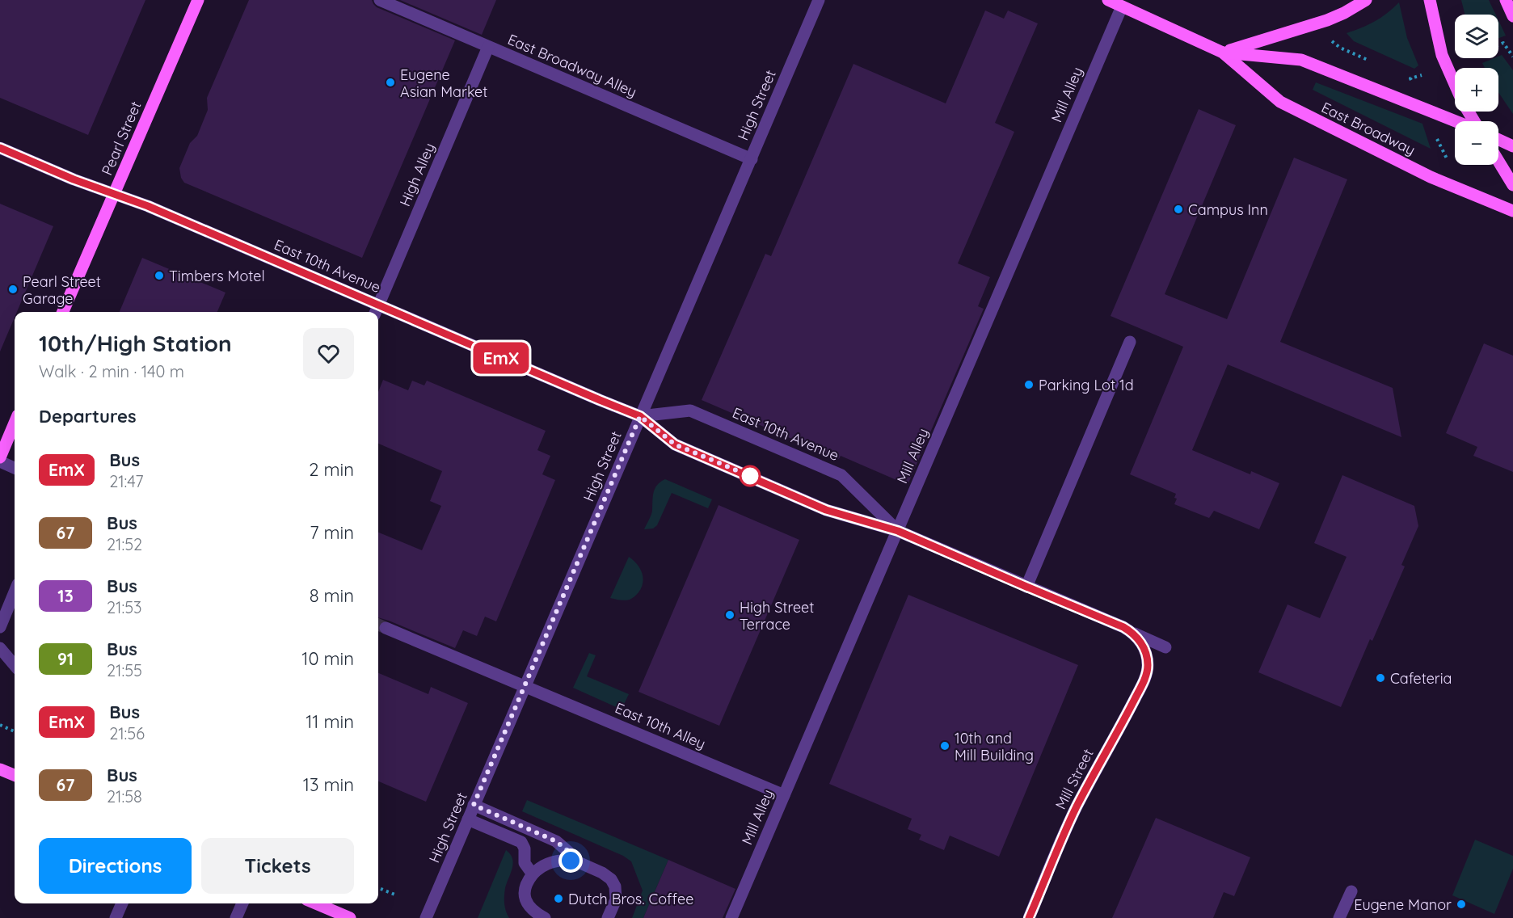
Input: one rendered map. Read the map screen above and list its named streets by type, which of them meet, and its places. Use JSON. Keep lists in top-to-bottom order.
{
  "streets": {
    "main road": ["East Broadway", "Pearl Street"],
    "street": [
      "East Broadway Alley",
      "Mill Alley",
      "High Street",
      "High Alley",
      "East 10th Avenue",
      "East 10th Alley",
      "Mill Street"
    ]
  },
  "crossings": [
    ["East Broadway Alley", "High Street"],
    ["East Broadway Alley", "High Alley"],
    ["Mill Alley", "East Broadway"],
    ["Mill Alley", "East 10th Avenue"],
    ["Mill Alley", "East 10th Alley"],
    ["High Street", "East 10th Avenue"],
    ["High Street", "East 10th Alley"],
    ["Pearl Street", "East 10th Avenue"],
    ["High Alley", "East 10th Avenue"],
    ["East 10th Avenue", "Mill Street"]
  ],
  "places": [
    "Eugene Asian Market",
    "Campus Inn",
    "Timbers Motel",
    "Pearl Street Garage",
    "Parking Lot 1d",
    "High Street Terrace",
    "Cafeteria",
    "10th and Mill Building",
    "Dutch Bros. Coffee",
    "Eugene Manor"
  ],
  "lines": ["bus line EmX"],
  "page": {
    "on_map": "EmX",
    "map_buttons": ["+", "−"],
    "heading": [
      ["10th/High Station", "Walk · 2 min · 140 m"],
      "Departures"
    ],
    "list": [
      {
        "mark": "EmX",
        "name": "Bus",
        "note": "21:47",
        "value": "2 min"
      },
      {
        "mark": "67",
        "name": "Bus",
        "note": "21:52",
        "value": "7 min"
      },
      {
        "mark": "13",
        "name": "Bus",
        "note": "21:53",
        "value": "8 min"
      },
      {
        "mark": "91",
        "name": "Bus",
        "note": "21:55",
        "value": "10 min"
      },
      {
        "mark": "EmX",
        "name": "Bus",
        "note": "21:56",
        "value": "11 min"
      },
      {
        "mark": "67",
        "name": "Bus",
        "note": "21:58",
        "value": "13 min"
      }
    ],
    "buttons": ["Directions", "Tickets"]
  }
}
